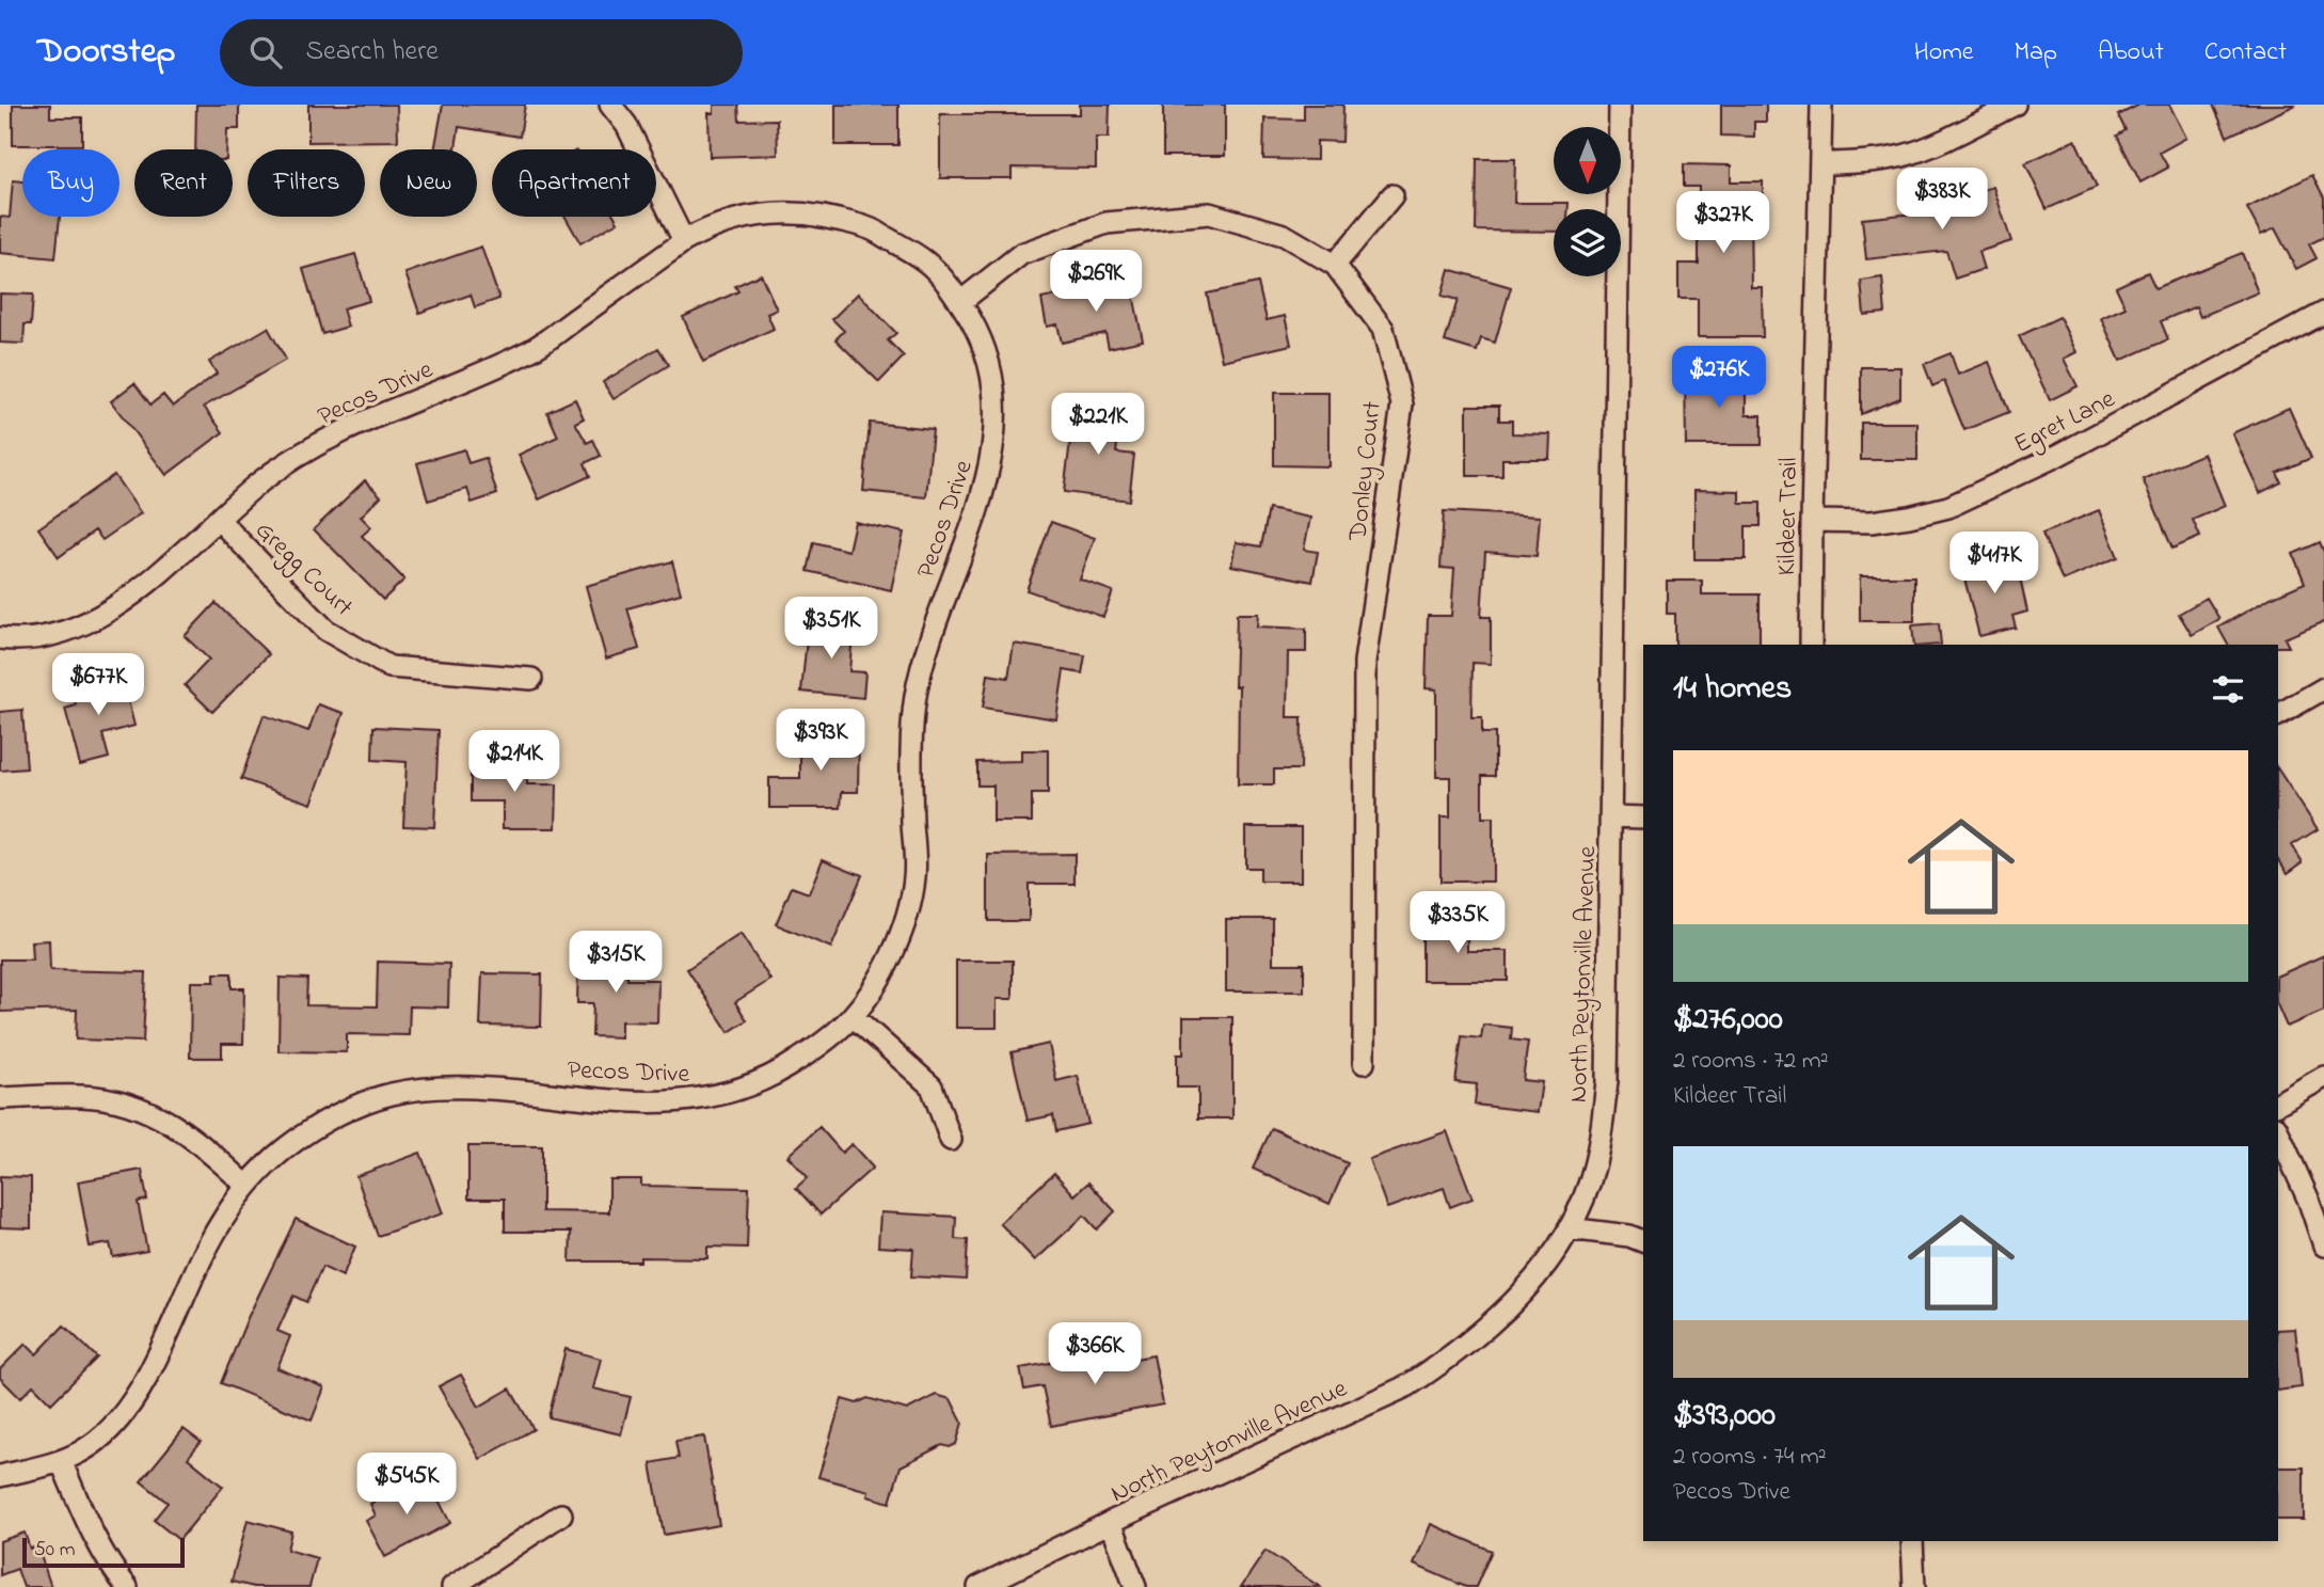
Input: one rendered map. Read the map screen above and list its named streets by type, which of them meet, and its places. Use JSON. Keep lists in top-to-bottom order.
{
  "streets": {
    "street": [
      "Pecos Drive",
      "Egret Lane",
      "Donley Court",
      "Kildeer Trail",
      "Gregg Court",
      "North Peytonville Avenue"
    ]
  },
  "crossings": [
    ["Pecos Drive", "Donley Court"],
    ["Pecos Drive", "Gregg Court"],
    ["Egret Lane", "Kildeer Trail"]
  ],
  "scale_bar": "50 m",
  "north": "bottom",
  "page": {
    "header": "Doorstep",
    "search": "Search here",
    "nav": [
      "Home",
      "Map",
      "About",
      "Contact"
    ],
    "chip": [
      "Buy",
      "Rent",
      "Filters",
      "New",
      "Apartment"
    ],
    "price": [
      "$383K",
      "$327K",
      "$269K",
      "$276K",
      "$221K",
      "$417K",
      "$351K",
      "$677K",
      "$393K",
      "$214K",
      "$335K",
      "$315K",
      "$366K",
      "$545K"
    ],
    "heading": "14 homes",
    "list": [
      {
        "name": "$276,000",
        "note": "2 rooms · 72 m² · Kildeer Trail"
      },
      {
        "name": "$393,000",
        "note": "2 rooms · 74 m² · Pecos Drive"
      }
    ],
    "scale": "50 m"
  }
}
